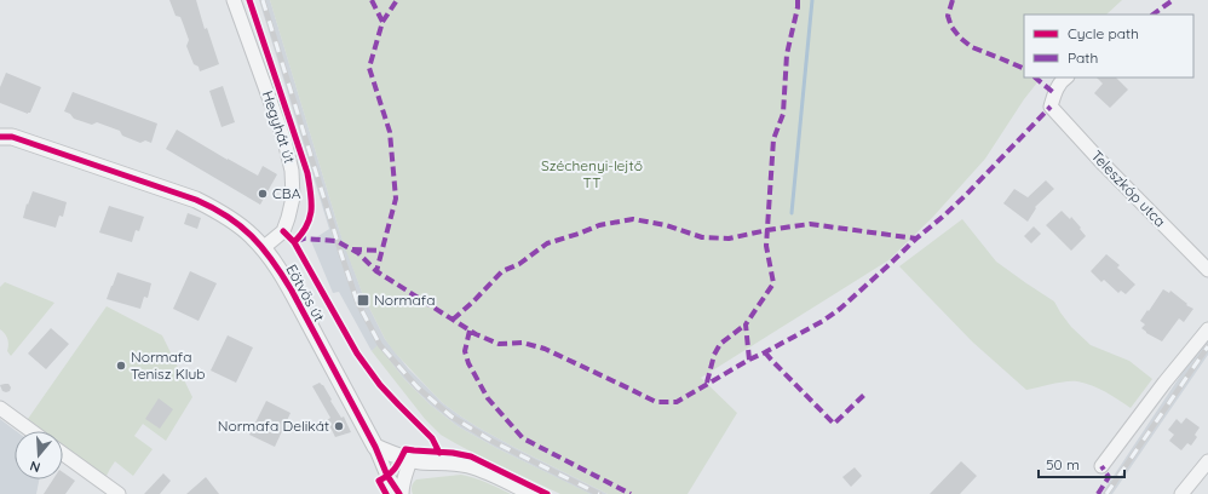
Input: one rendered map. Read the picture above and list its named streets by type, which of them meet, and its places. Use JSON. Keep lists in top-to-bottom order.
{
  "streets": {
    "street": ["Hegyhát út", "Teleszkóp utca", "Eötvös út"]
  },
  "crossings": [
    ["Hegyhát út", "Eötvös út"]
  ],
  "parks": ["Széchenyi-lejtő TT"],
  "places": {
    "other": ["CBA", "Normafa Tenisz Klub", "Normafa Delikát"],
    "transit": ["Normafa"]
  },
  "legend": ["Cycle path", "Path"],
  "scale_bar": "50 m",
  "north": "bottom"
}
